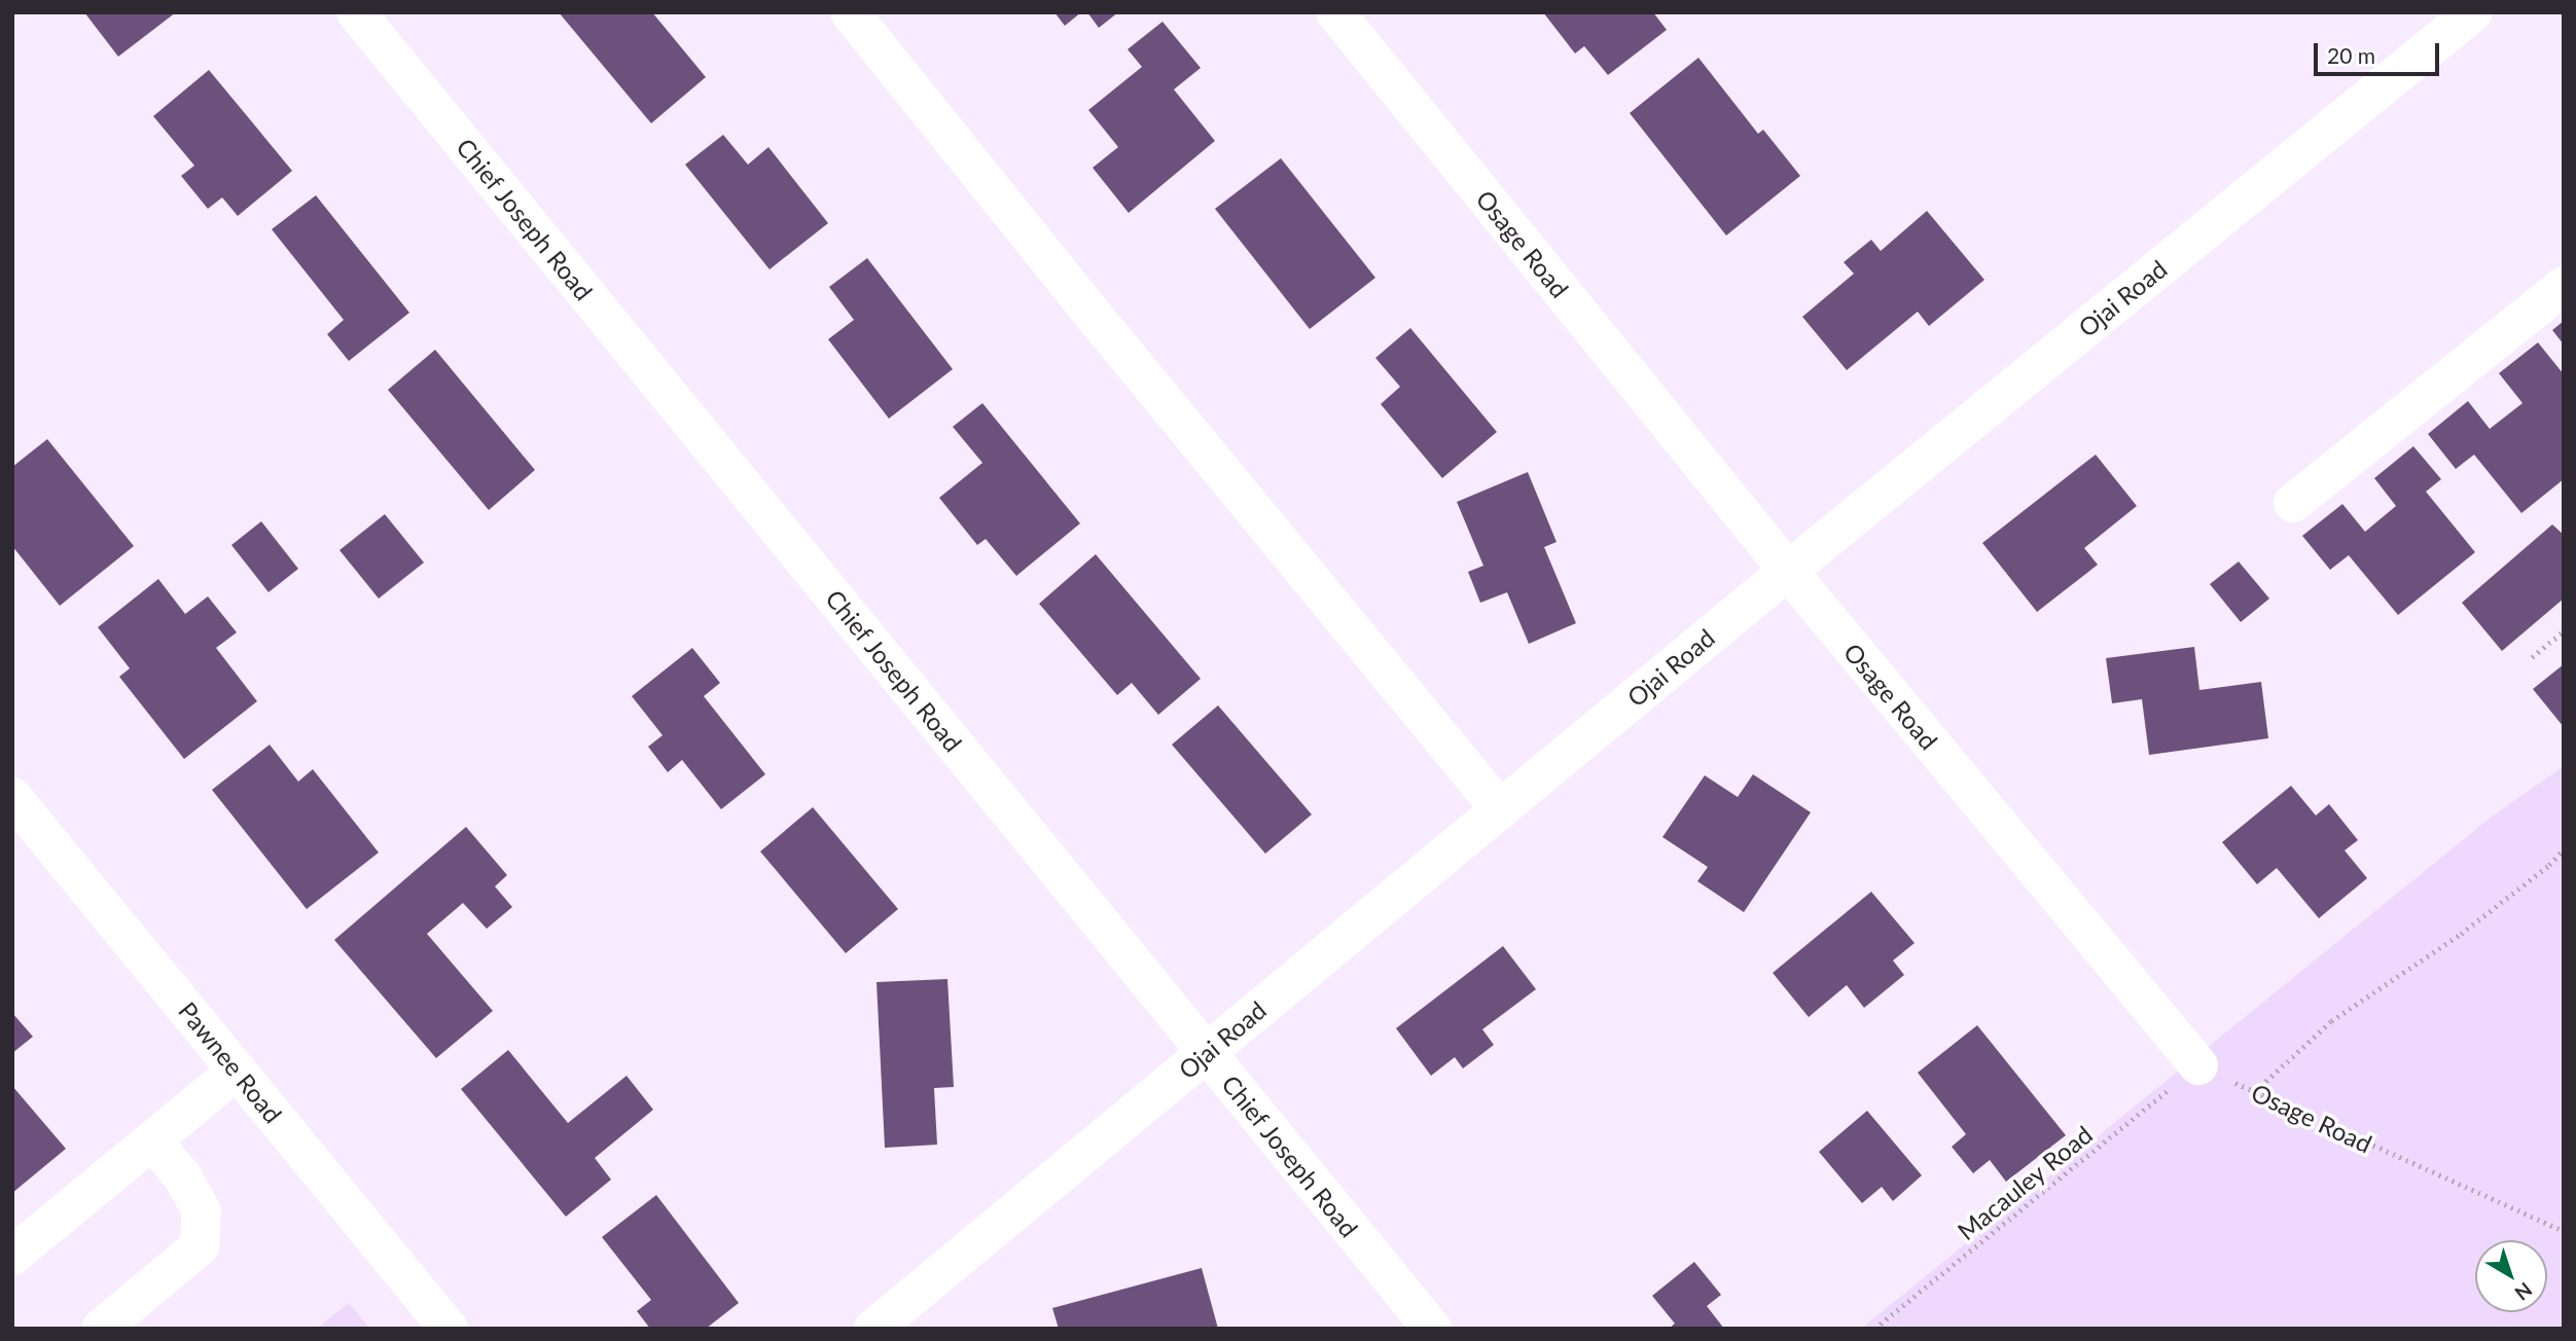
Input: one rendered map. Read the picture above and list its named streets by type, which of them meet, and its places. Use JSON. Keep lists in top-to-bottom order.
{
  "streets": {
    "street": [
      "Chief Joseph Road",
      "Osage Road",
      "Ojai Road",
      "Pawnee Road"
    ],
    "path": ["Macauley Road"]
  },
  "crossings": [
    ["Chief Joseph Road", "Ojai Road"],
    ["Osage Road", "Ojai Road"],
    ["Osage Road", "Macauley Road"]
  ],
  "scale_bar": "20 m",
  "north": "bottom right"
}
